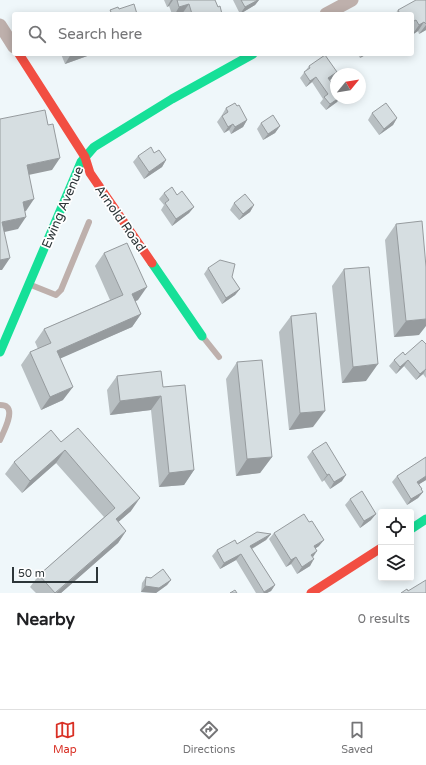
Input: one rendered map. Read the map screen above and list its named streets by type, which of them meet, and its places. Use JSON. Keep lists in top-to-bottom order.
{
  "streets": {
    "street": ["Ewing Avenue", "Arnold Road"]
  },
  "crossings": [
    ["Ewing Avenue", "Arnold Road"]
  ],
  "scale_bar": "50 m",
  "north": "top right",
  "page": {
    "search": "Search here",
    "scale": "50 m",
    "heading": ["Nearby", "0 results"],
    "nav": ["Map", "Directions", "Saved"]
  }
}
